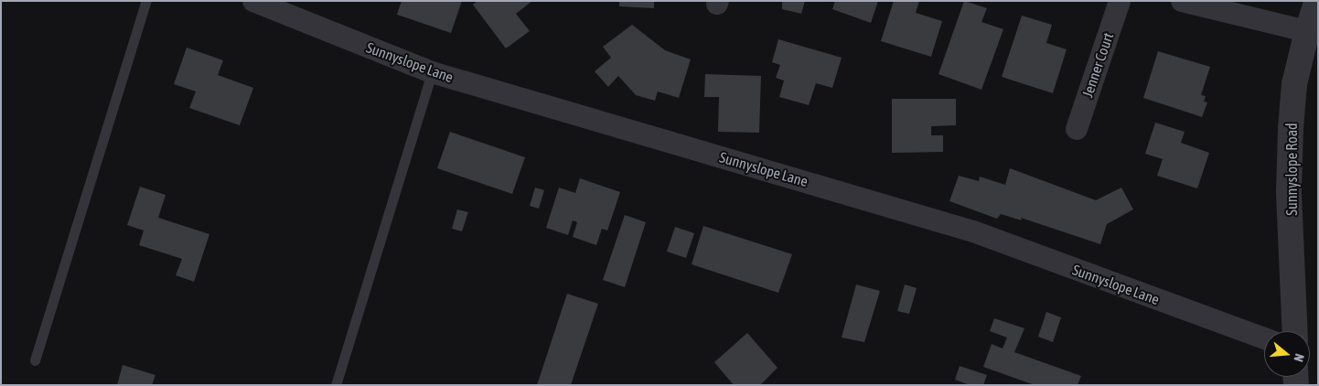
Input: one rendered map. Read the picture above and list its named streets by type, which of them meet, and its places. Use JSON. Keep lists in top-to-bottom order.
{
  "streets": {
    "street": ["Sunnyslope Lane", "Jenner Court", "Sunnyslope Road"]
  },
  "north": "right"
}
